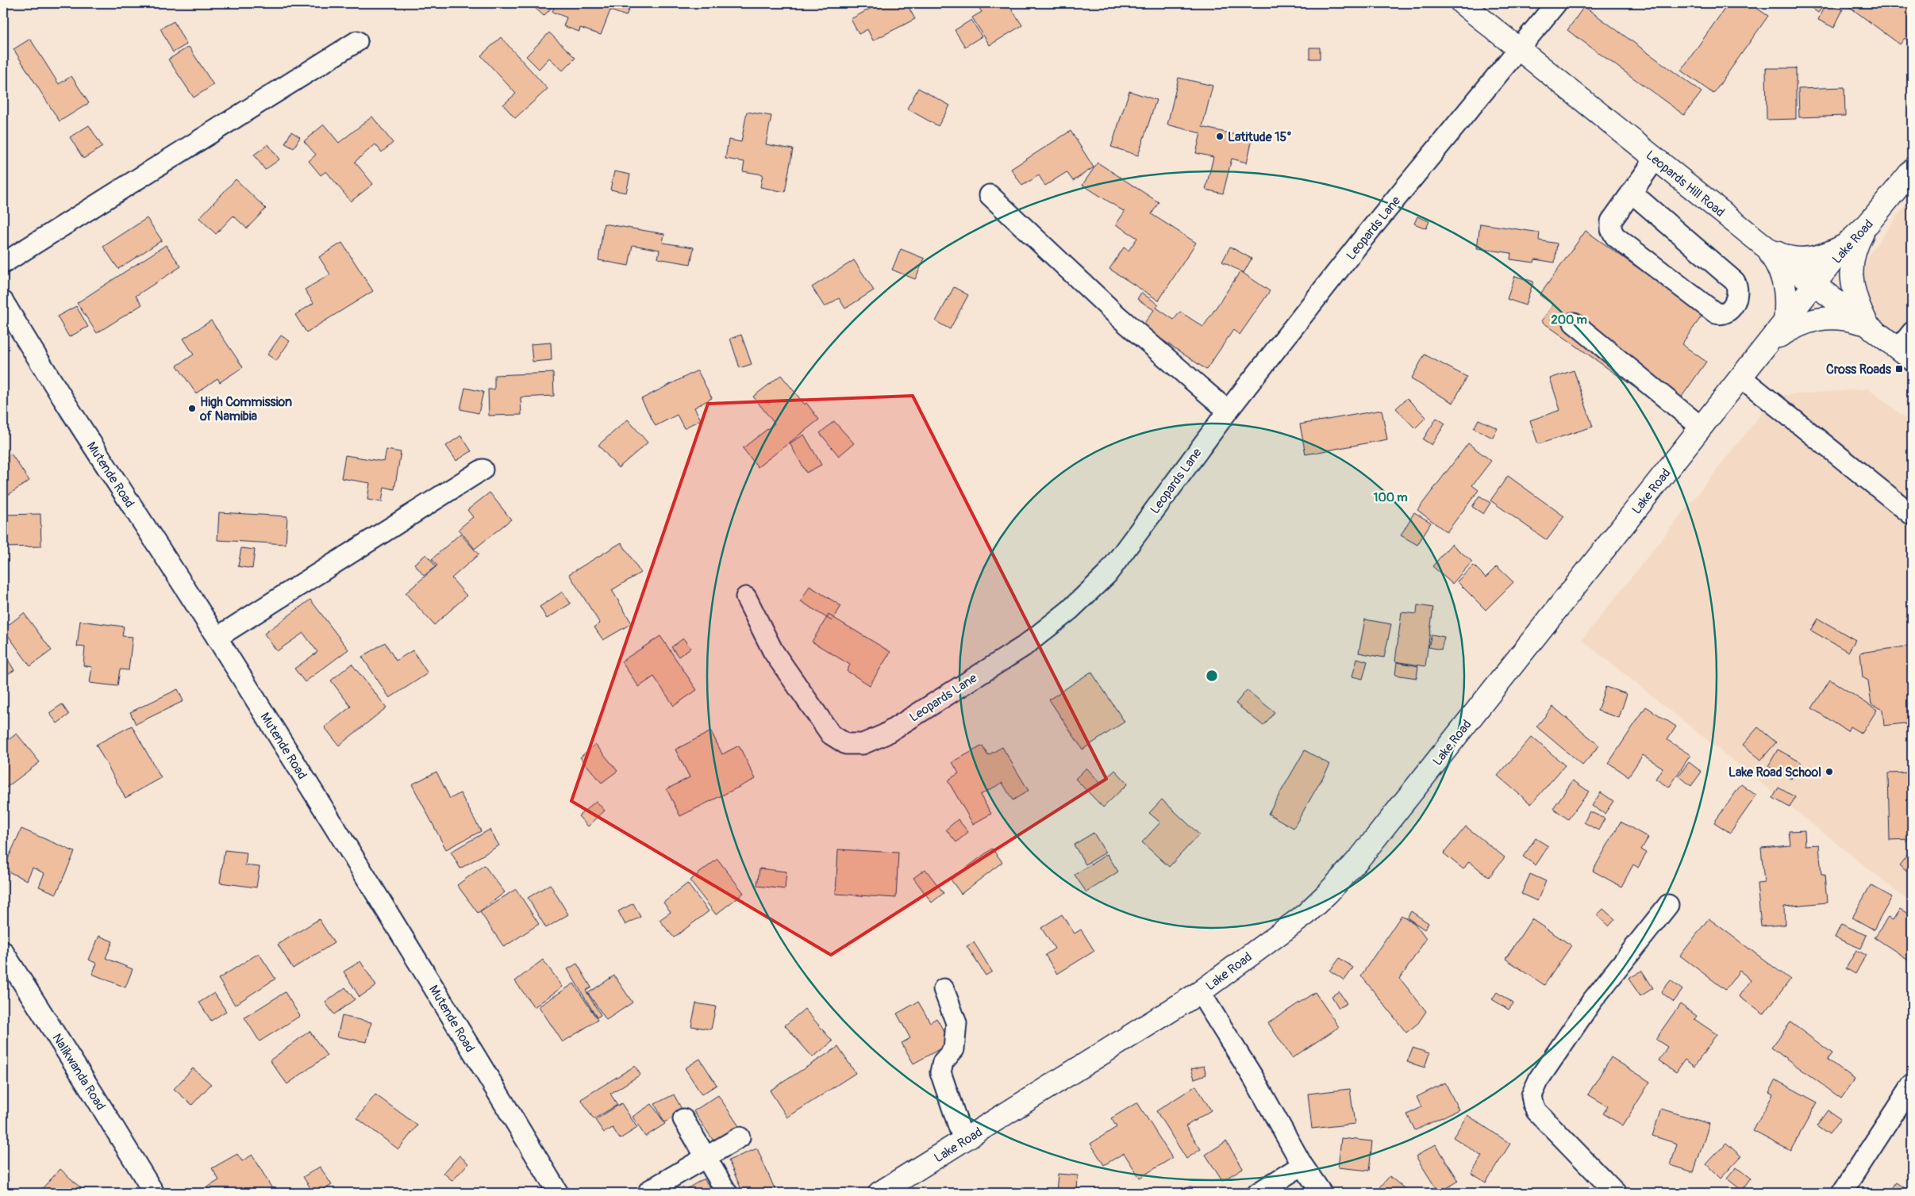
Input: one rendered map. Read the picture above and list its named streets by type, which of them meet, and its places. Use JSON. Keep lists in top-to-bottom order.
{
  "streets": {
    "main road": ["Leopards Hill Road", "Lake Road"],
    "street": ["Leopards Lane", "Mutende Road", "Nalikwanda Road"]
  },
  "crossings": [
    ["Leopards Hill Road", "Leopards Lane"],
    ["Leopards Hill Road", "Lake Road"]
  ],
  "places": {
    "other": ["Latitude 15°", "High Commission of Namibia", "Lake Road School"],
    "transit": ["Cross Roads"]
  },
  "rings": ["200 m", "100 m"]
}
